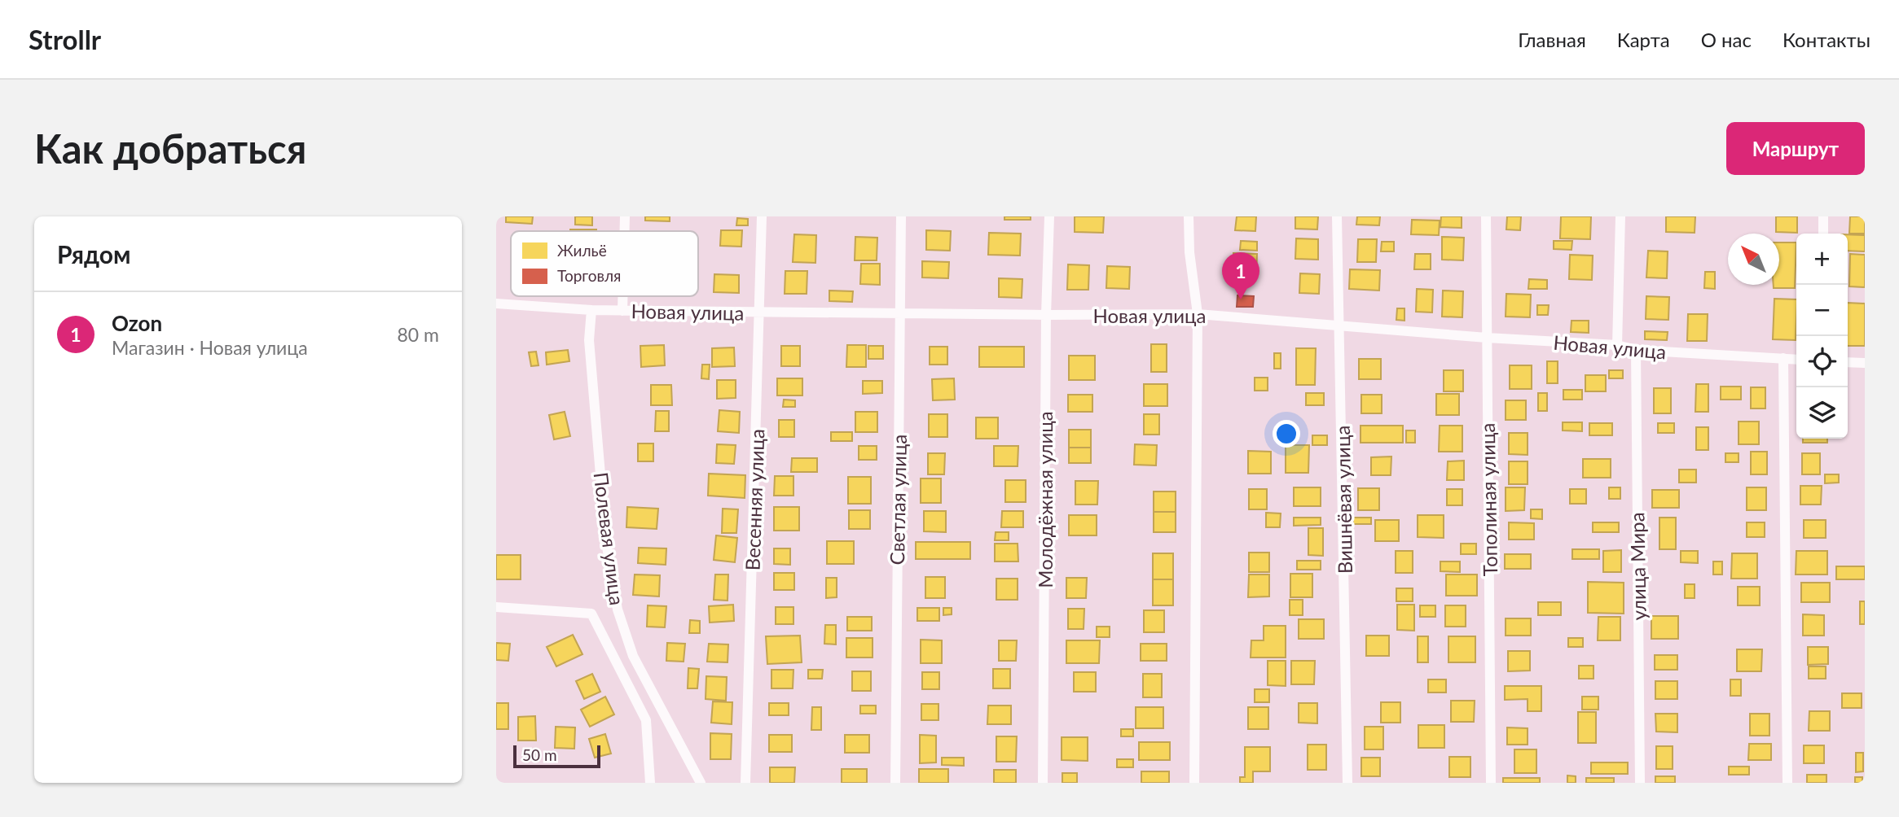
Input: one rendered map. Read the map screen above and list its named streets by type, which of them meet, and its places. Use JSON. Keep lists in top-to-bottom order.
{
  "streets": {
    "street": [
      "Новая улица",
      "Весенняя улица",
      "Светлая улица",
      "Молодёжная улица",
      "Вишнёвая улица",
      "Тополиная улица",
      "Полевая улица",
      "улица Мира"
    ]
  },
  "crossings": [
    ["Новая улица", "Весенняя улица"],
    ["Новая улица", "Светлая улица"],
    ["Новая улица", "Молодёжная улица"],
    ["Новая улица", "Вишнёвая улица"],
    ["Новая улица", "Тополиная улица"],
    ["Новая улица", "Полевая улица"],
    ["Новая улица", "улица Мира"]
  ],
  "legend": ["Жильё", "Торговля"],
  "scale_bar": "50 m",
  "north": "top left",
  "page": {
    "header": "Strollr",
    "nav": [
      "Главная",
      "Карта",
      "О нас",
      "Контакты"
    ],
    "buttons": "Маршрут",
    "title": "Как добраться",
    "heading": "Рядом",
    "map_buttons": ["+", "−"],
    "pins": "1",
    "list": [
      {
        "mark": "1",
        "name": "Ozon",
        "note": "Магазин · Новая улица",
        "value": "80 m"
      }
    ],
    "scale": "50 m"
  }
}
